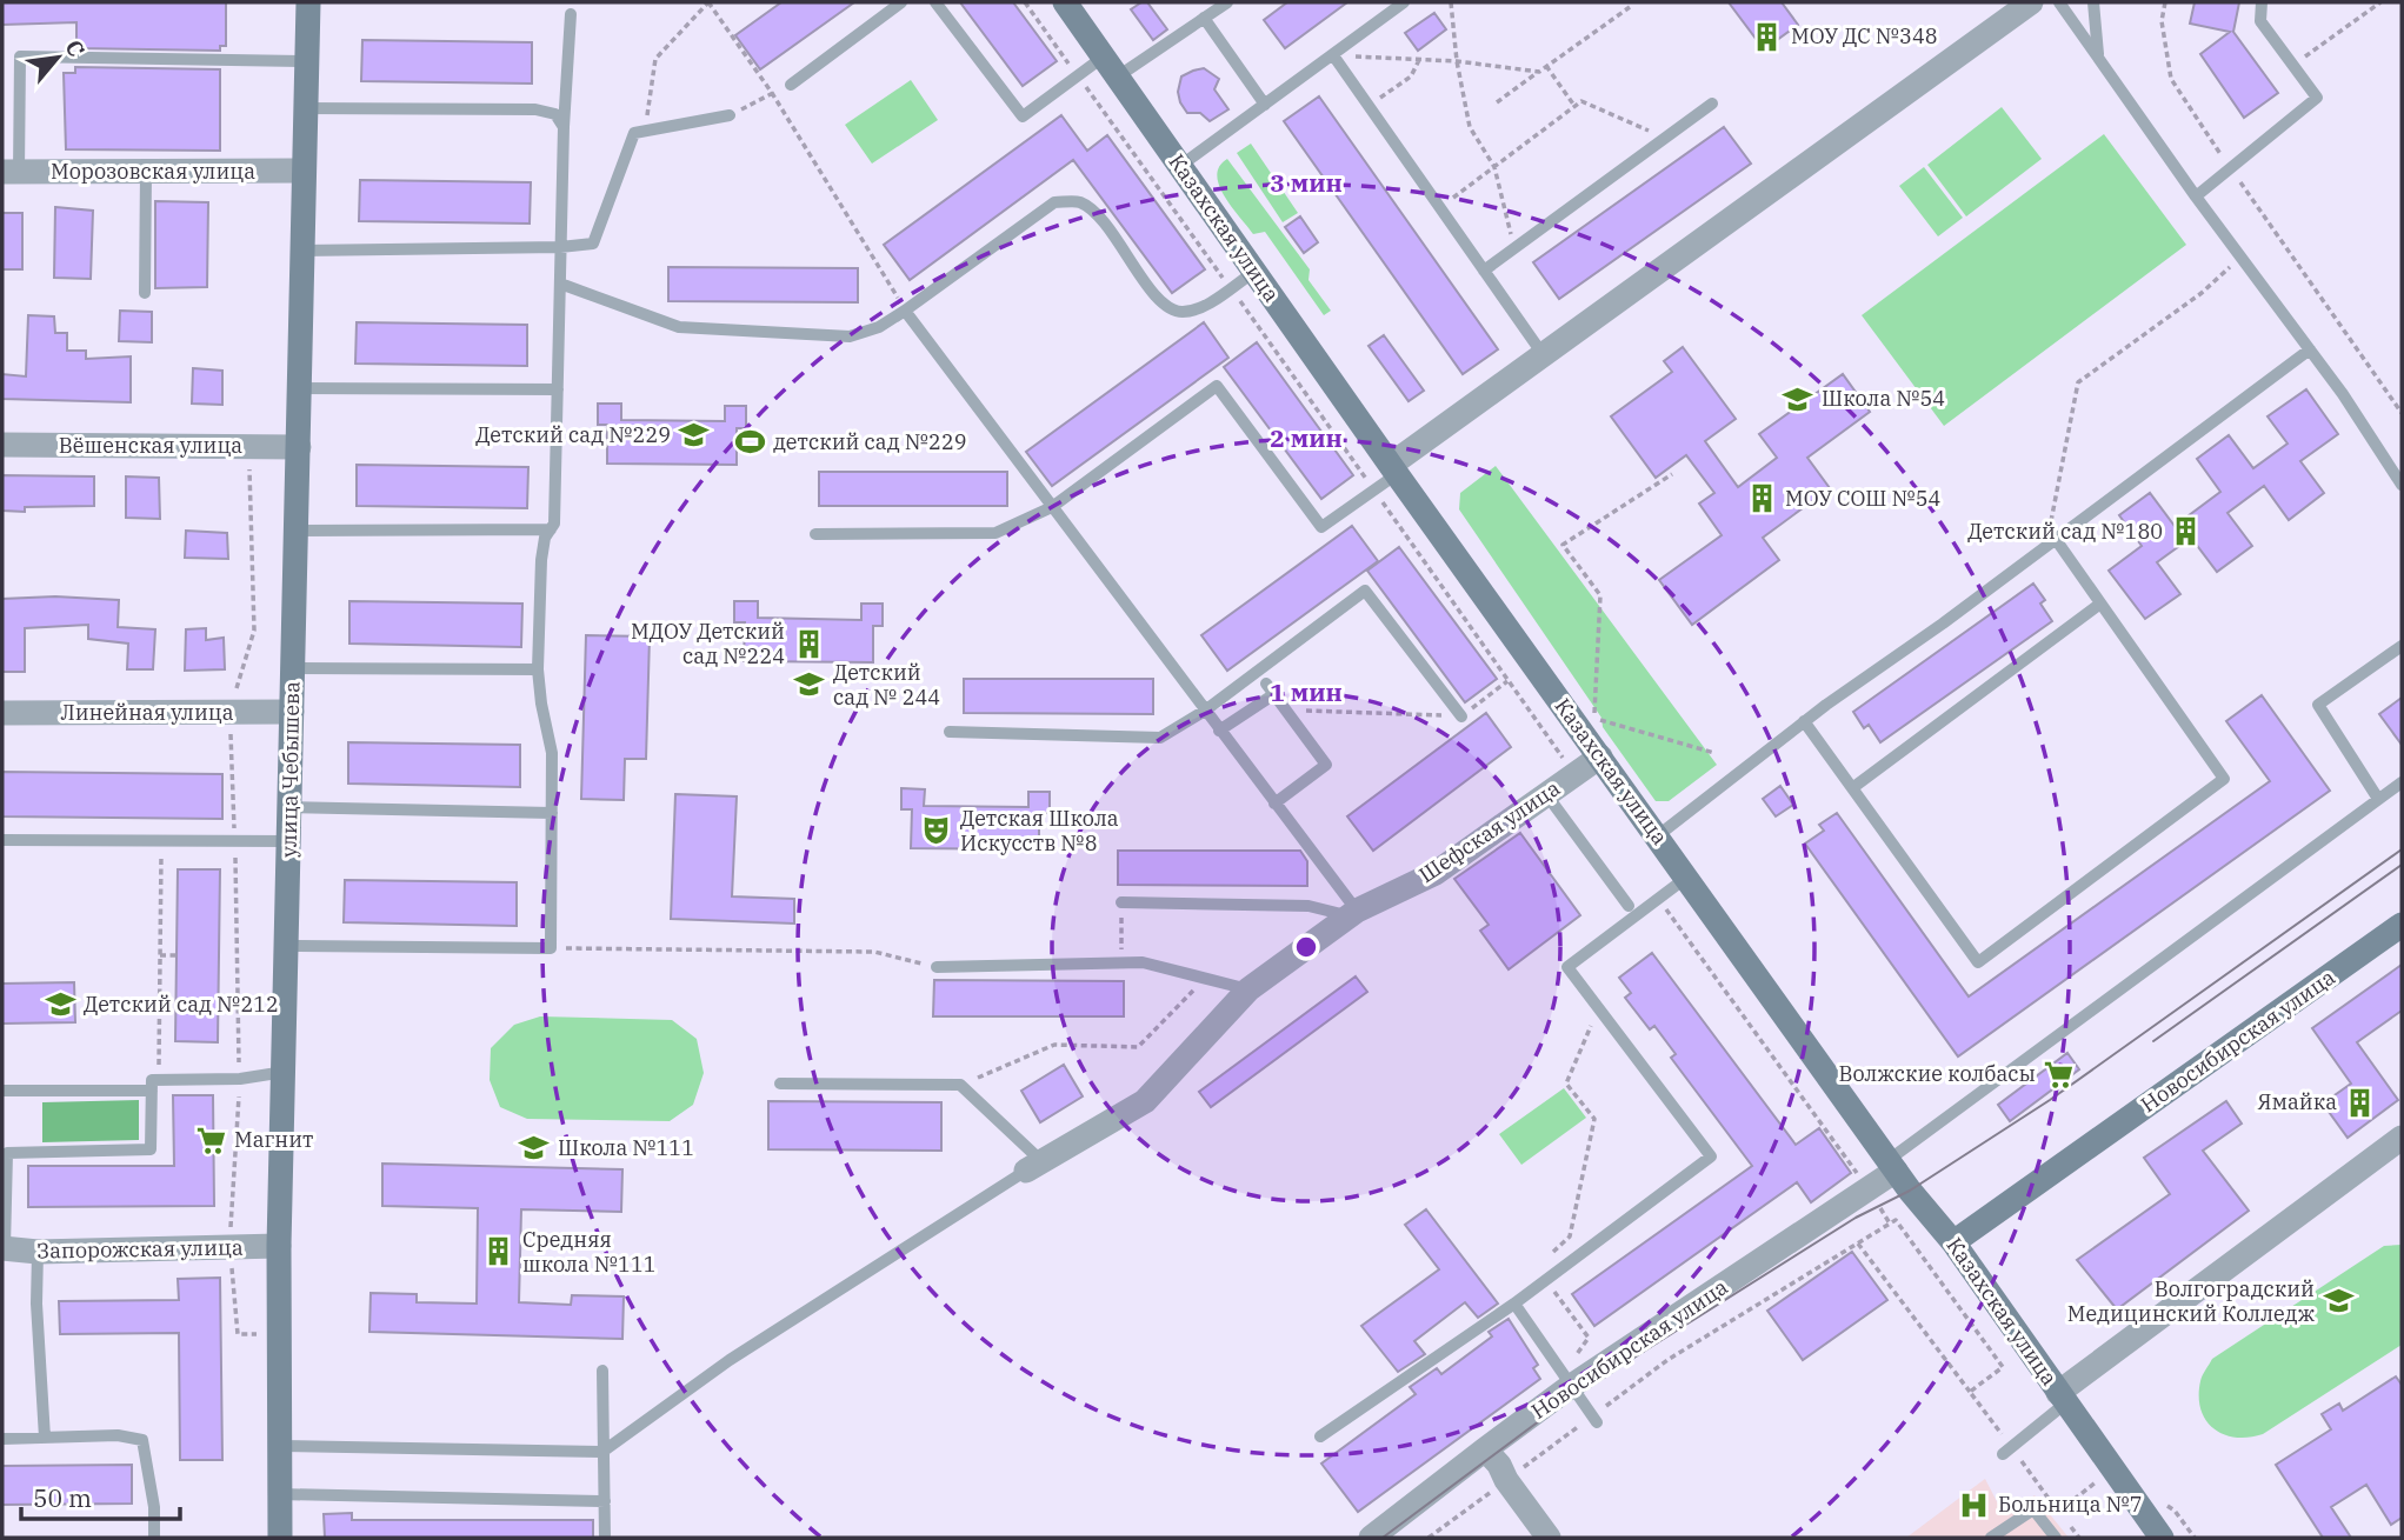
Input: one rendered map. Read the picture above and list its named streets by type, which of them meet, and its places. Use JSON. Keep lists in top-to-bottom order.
{
  "streets": {
    "street": [
      "Морозовская улица",
      "Казахская улица",
      "Вёшенская улица",
      "Линейная улица",
      "улица Чебышева",
      "Шефская улица",
      "Новосибирская улица",
      "Запорожская улица"
    ]
  },
  "crossings": [
    ["Морозовская улица", "улица Чебышева"],
    ["Казахская улица", "Шефская улица"],
    ["Казахская улица", "Новосибирская улица"],
    ["Вёшенская улица", "улица Чебышева"],
    ["Линейная улица", "улица Чебышева"],
    ["улица Чебышева", "Запорожская улица"]
  ],
  "places": {
    "building": [
      "МОУ ДС №348",
      "МОУ СОШ №54",
      "Детский сад №180",
      "МДОУ Детский сад №224",
      "Ямайка",
      "Средняя школа №111"
    ],
    "school or university": [
      "Школа №54",
      "Детский сад №229",
      "Детский сад № 244",
      "Детский сад №212",
      "Школа №111",
      "Волгоградский Медицинский Колледж"
    ],
    "sports": ["детский сад №229"],
    "theatre": ["Детская Школа Искусств №8"],
    "supermarket": ["Волжские колбасы", "Магнит"],
    "hospital": ["Больница №7"]
  },
  "scale_bar": "50 m",
  "north": "top right",
  "rings": ["3 мин", "2 мин", "1 мин"]
}
